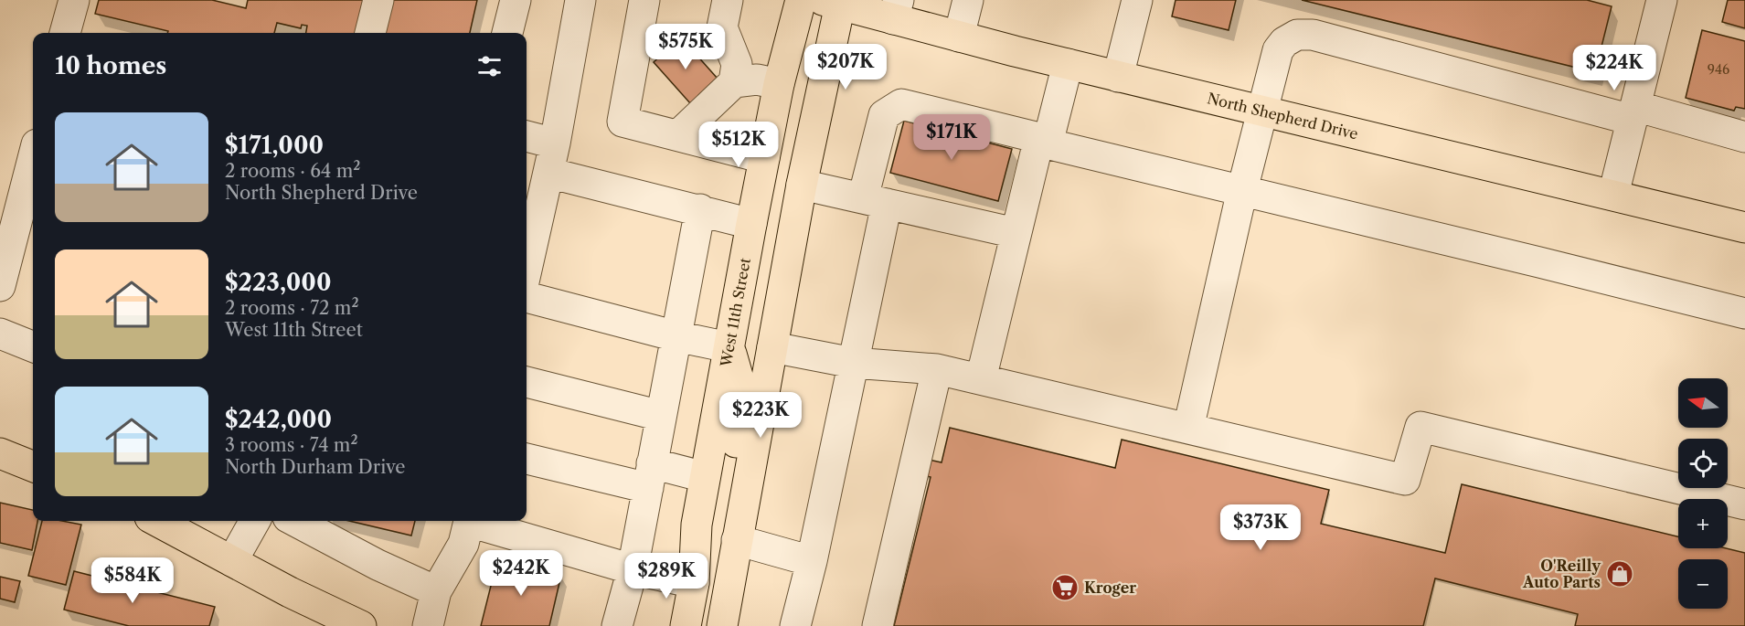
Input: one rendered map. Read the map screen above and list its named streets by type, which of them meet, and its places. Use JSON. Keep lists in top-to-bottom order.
{
  "streets": {
    "main road": ["North Shepherd Drive", "West 11th Street"]
  },
  "places": {
    "shop": ["O'Reilly Auto Parts"],
    "supermarket": ["Kroger"]
  },
  "house_numbers": ["946"],
  "north": "left",
  "page": {
    "price": [
      "$575K",
      "$207K",
      "$224K",
      "$171K",
      "$512K",
      "$223K",
      "$373K",
      "$242K",
      "$289K",
      "$584K"
    ],
    "heading": "10 homes",
    "list": [
      {
        "name": "$171,000",
        "note": "2 rooms · 64 m² · North Shepherd Drive"
      },
      {
        "name": "$223,000",
        "note": "2 rooms · 72 m² · West 11th Street"
      },
      {
        "name": "$242,000",
        "note": "3 rooms · 74 m² · North Durham Drive"
      }
    ],
    "map_buttons": ["+", "−"]
  }
}
